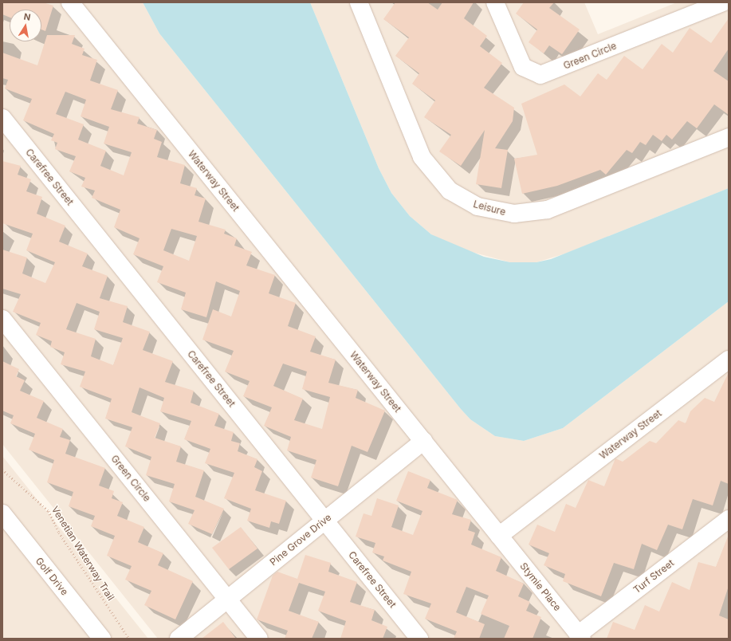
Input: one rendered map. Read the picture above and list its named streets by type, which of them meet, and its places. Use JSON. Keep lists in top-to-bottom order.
{
  "streets": {
    "street": [
      "Green Circle",
      "Carefree Street",
      "Waterway Street",
      "Leisure",
      "Pine Grove Drive",
      "Golf Drive",
      "Turf Street",
      "Stymie Place"
    ],
    "path": ["Venetian Waterway Trail"]
  },
  "crossings": [
    ["Green Circle", "Pine Grove Drive"],
    ["Carefree Street", "Pine Grove Drive"],
    ["Waterway Street", "Pine Grove Drive"],
    ["Waterway Street", "Stymie Place"],
    ["Turf Street", "Stymie Place"]
  ],
  "north": "top"
}
